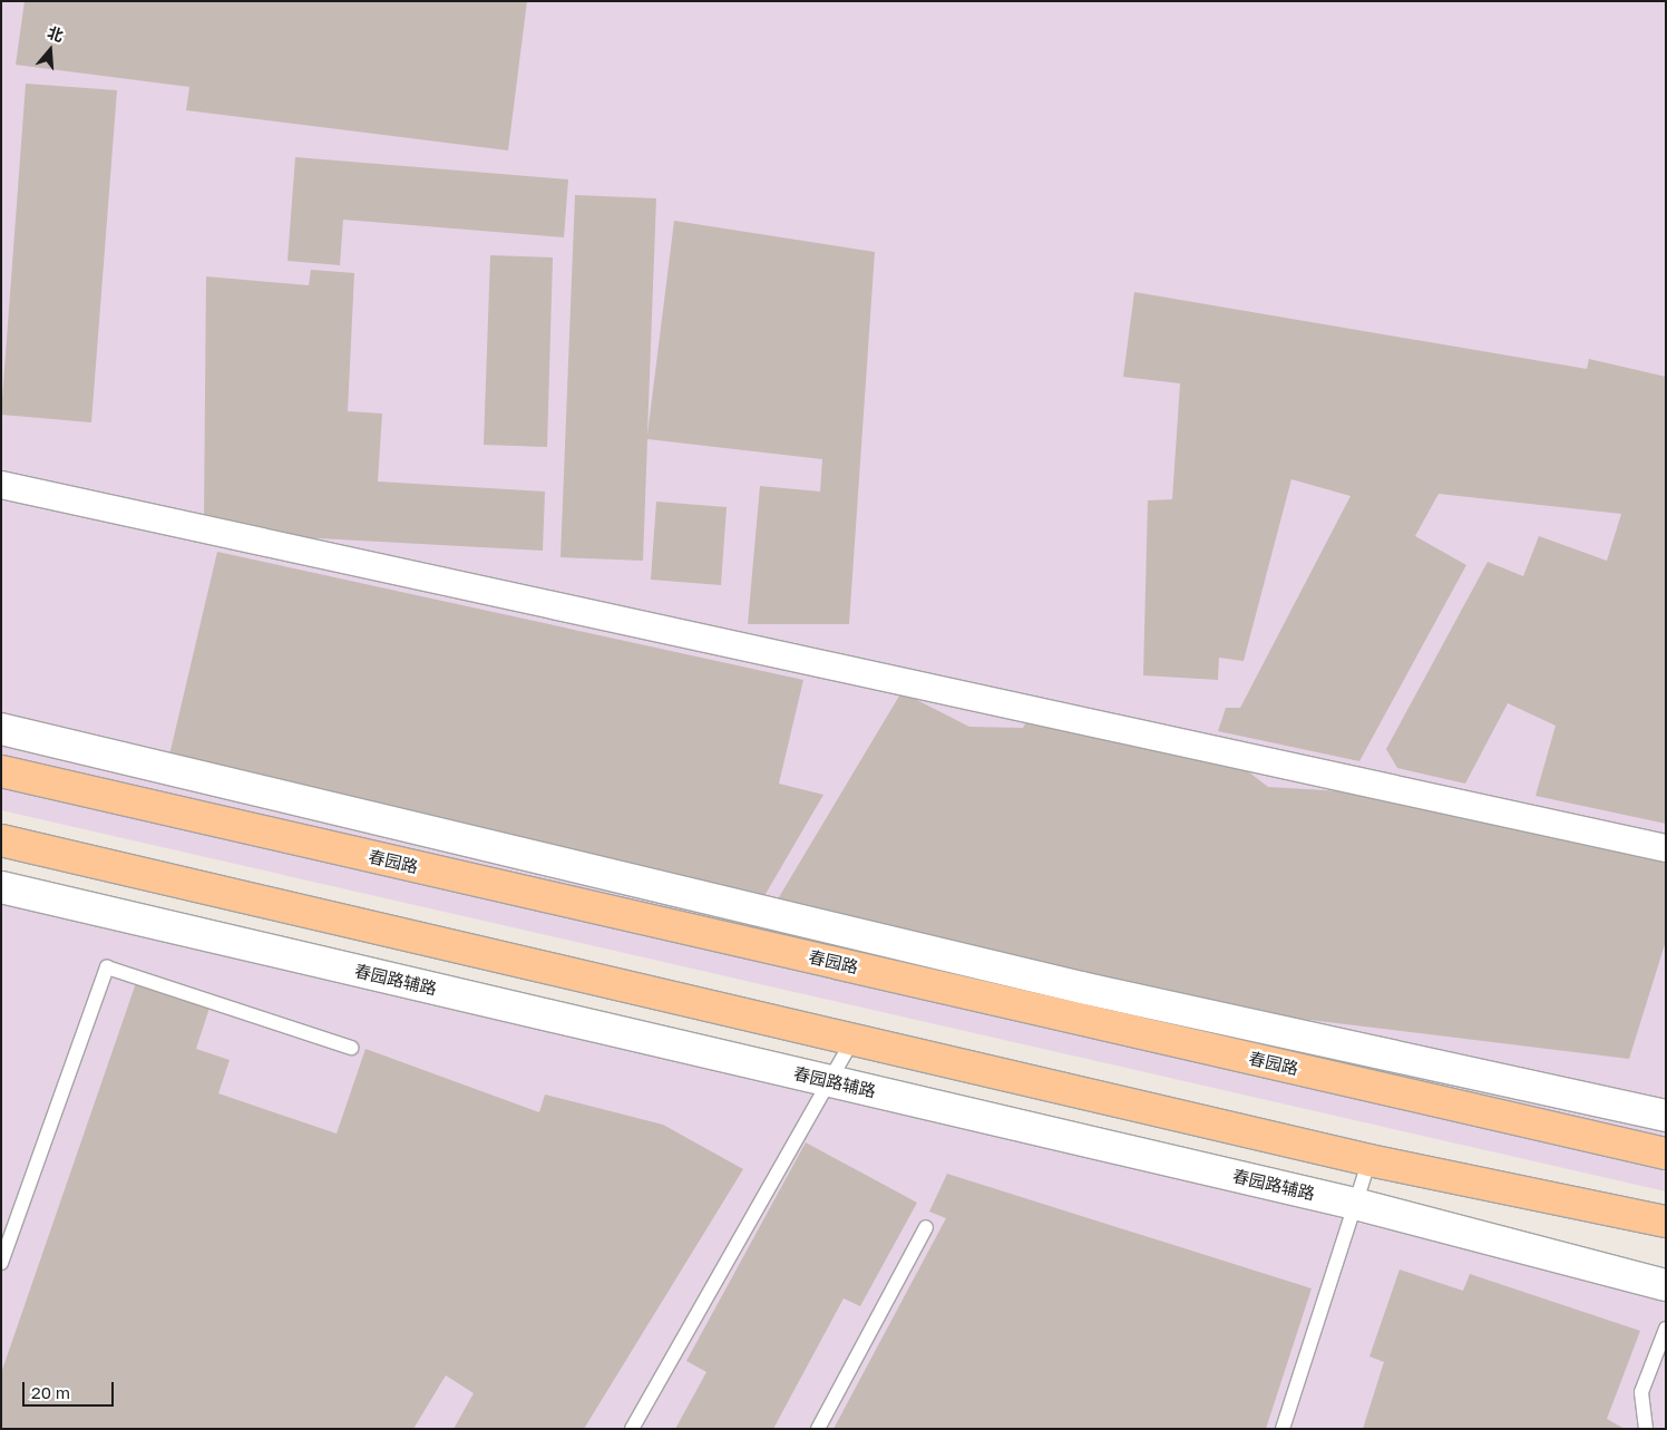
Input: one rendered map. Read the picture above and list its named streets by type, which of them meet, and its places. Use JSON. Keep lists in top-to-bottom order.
{
  "streets": {
    "main road": ["春园路"],
    "street": ["春园路辅路"]
  },
  "scale_bar": "20 m",
  "north": "top"
}
